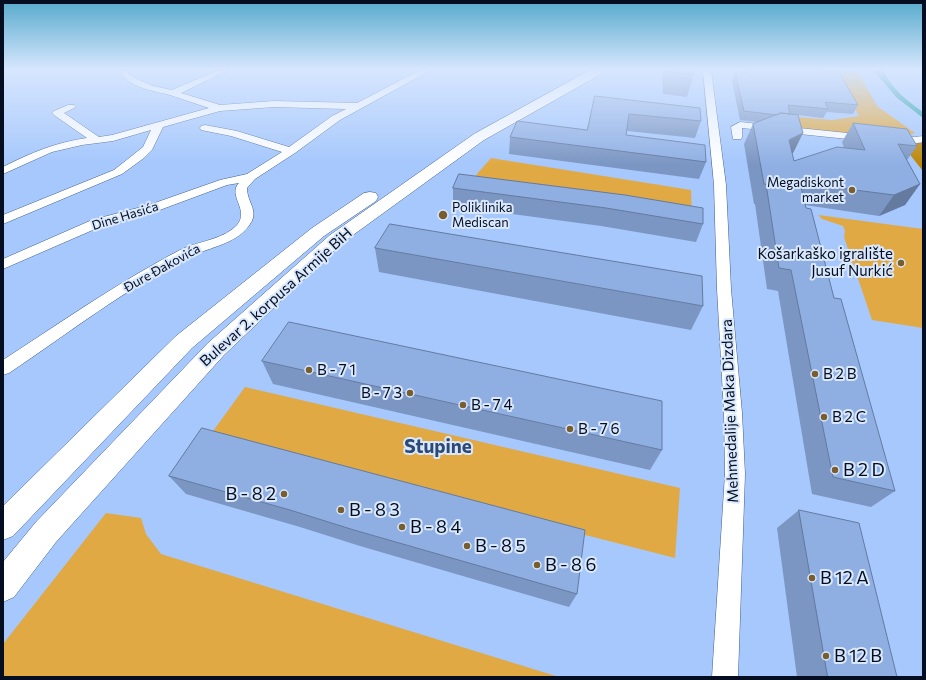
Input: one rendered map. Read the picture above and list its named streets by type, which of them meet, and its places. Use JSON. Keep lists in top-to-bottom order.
{
  "streets": {
    "main road": ["Bulevar 2. korpusa Armije BiH"],
    "street": ["Dine Hasića", "Đure Đakovića", "Mehmedalije Maka Dizdara"]
  },
  "crossings": [
    ["Dine Hasića", "Đure Đakovića"]
  ],
  "districts": ["Stupine"],
  "places": [
    "Megadiskont market",
    "Poliklinika Mediscan",
    "Košarkaško igralište Jusuf Nurkić",
    "B - 7 1",
    "B 2 B",
    "B - 7 3",
    "B - 7 4",
    "B 2 C",
    "B - 7 6",
    "B 2 D",
    "B - 8 2",
    "B - 8 3",
    "B - 8 4",
    "B - 8 5",
    "B - 8 6",
    "B 12 A",
    "B 12 B"
  ]
}
